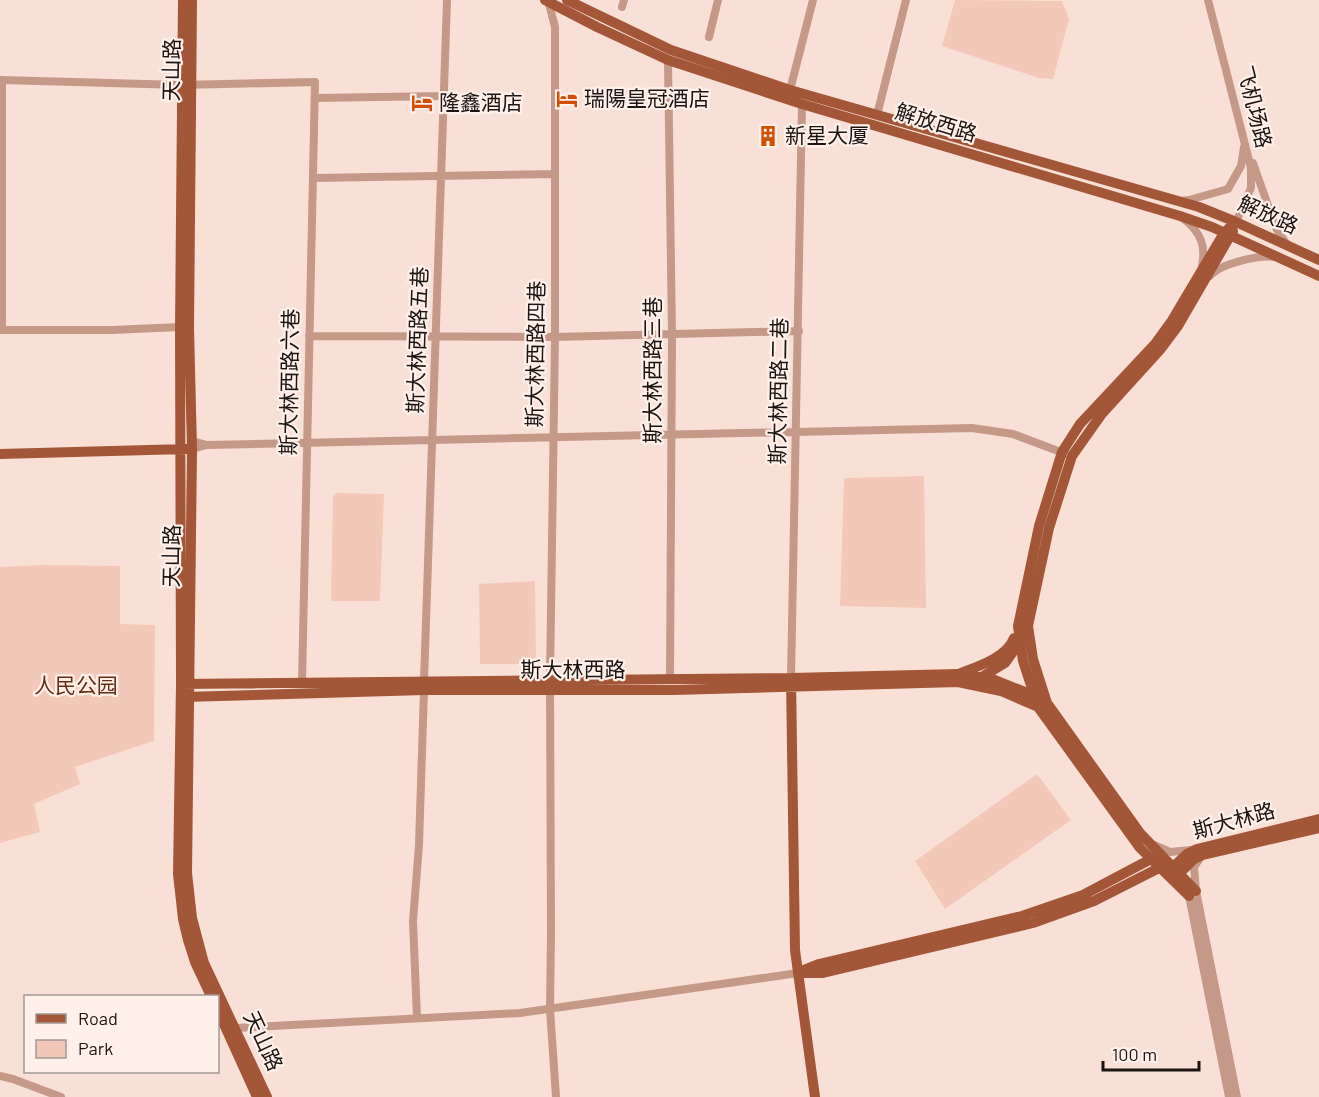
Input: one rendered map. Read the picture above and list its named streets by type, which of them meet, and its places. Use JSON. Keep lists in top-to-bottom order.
{
  "streets": {
    "main road": [
      "天山路",
      "解放西路",
      "解放路",
      "斯大林西路",
      "斯大林路"
    ],
    "street": [
      "飞机场路",
      "斯大林西路五巷",
      "斯大林西路四巷",
      "斯大林西路三巷",
      "斯大林西路六巷",
      "斯大林西路二巷"
    ]
  },
  "crossings": [
    ["天山路", "斯大林西路六巷"],
    ["天山路", "斯大林西路"],
    ["飞机场路", "解放路"],
    ["解放西路", "解放路"],
    ["解放西路", "斯大林西路四巷"],
    ["解放西路", "斯大林西路三巷"],
    ["解放西路", "斯大林西路二巷"],
    ["斯大林西路五巷", "斯大林西路"],
    ["斯大林西路四巷", "斯大林西路"],
    ["斯大林西路三巷", "斯大林西路"],
    ["斯大林西路六巷", "斯大林西路"],
    ["斯大林西路二巷", "斯大林西路"]
  ],
  "parks": ["人民公园"],
  "places": {
    "hotel": ["瑞陽皇冠酒店", "隆鑫酒店"],
    "building": ["新星大厦"]
  },
  "legend": ["Road", "Park"],
  "scale_bar": "100 m"
}
